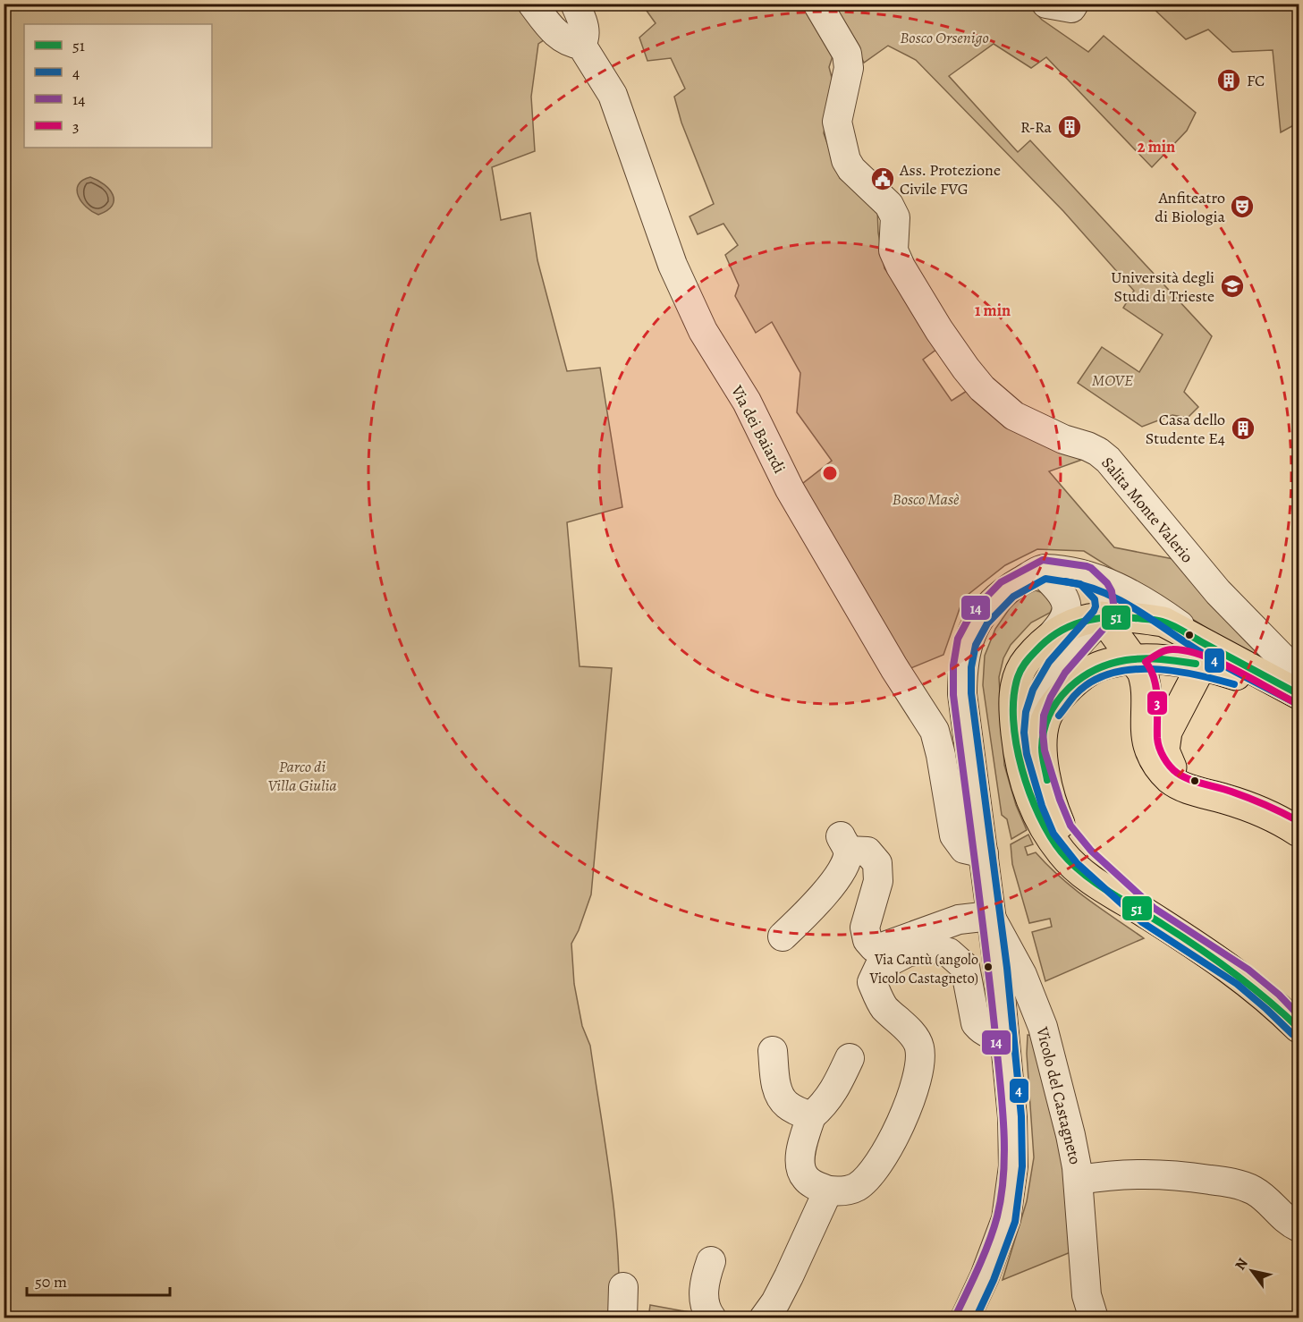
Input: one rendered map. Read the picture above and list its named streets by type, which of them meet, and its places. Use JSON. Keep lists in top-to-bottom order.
{
  "streets": {
    "street": ["Via dei Baiardi", "Salita Monte Valerio", "Vicolo del Castagneto"]
  },
  "parks": [
    "Bosco Orsenigo",
    "MOVE",
    "Bosco Masè",
    "Parco di Villa Giulia"
  ],
  "places": {
    "building": ["FC", "R-Ra", "Casa dello Studente E4"],
    "public building": ["Ass. Protezione Civile FVG"],
    "theatre": ["Anfiteatro di Biologia"],
    "school or university": ["Università degli Studi di Trieste"],
    "other": ["Via Cantù (angolo Vicolo Castagneto)"]
  },
  "lines": [
    "transit line 14",
    "transit line 4",
    "transit line 51",
    "transit line 3"
  ],
  "legend": [
    "51",
    "4",
    "14",
    "3"
  ],
  "scale_bar": "50 m",
  "north": "top left",
  "rings": ["2 min", "1 min"]
}
